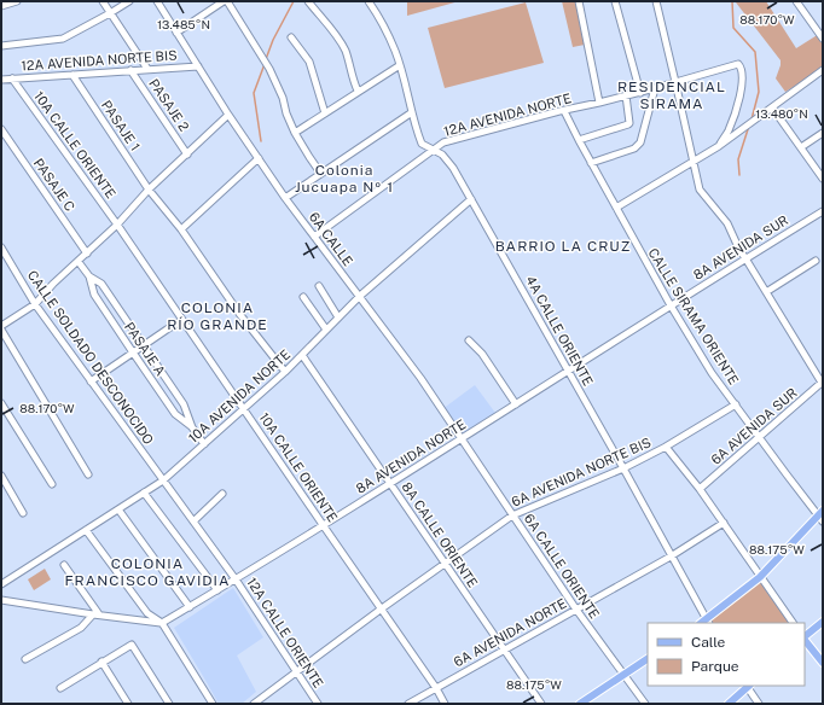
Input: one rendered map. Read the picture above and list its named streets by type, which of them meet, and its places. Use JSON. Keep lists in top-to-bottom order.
{
  "streets": {
    "street": [
      "12A AVENIDA NORTE BIS",
      "PASAJE 2",
      "12A AVENIDA NORTE",
      "PASAJE 1",
      "10A CALLE ORIENTE",
      "PASAJE C",
      "6A CALLE",
      "8A AVENIDA SUR",
      "CALLE SIRAMA ORIENTE",
      "4A CALLE ORIENTE",
      "PASAJE A",
      "CALLE SOLDADO DESCONOCIDO",
      "10A AVENIDA NORTE",
      "6A AVENIDA SUR",
      "8A AVENIDA NORTE",
      "6A AVENIDA NORTE BIS",
      "8A CALLE ORIENTE",
      "6A CALLE ORIENTE",
      "12A CALLE ORIENTE",
      "6A AVENIDA NORTE"
    ]
  },
  "crossings": [
    ["12A AVENIDA NORTE BIS", "PASAJE 2"],
    ["12A AVENIDA NORTE BIS", "PASAJE 1"],
    ["12A AVENIDA NORTE BIS", "10A CALLE ORIENTE"],
    ["12A AVENIDA NORTE BIS", "6A CALLE"],
    ["12A AVENIDA NORTE", "6A CALLE"],
    ["12A AVENIDA NORTE", "CALLE SIRAMA ORIENTE"],
    ["12A AVENIDA NORTE", "4A CALLE ORIENTE"],
    ["10A CALLE ORIENTE", "10A AVENIDA NORTE"],
    ["10A CALLE ORIENTE", "8A AVENIDA NORTE"],
    ["10A CALLE ORIENTE", "6A AVENIDA NORTE BIS"],
    ["10A CALLE ORIENTE", "6A AVENIDA NORTE"],
    ["6A CALLE", "10A AVENIDA NORTE"],
    ["6A CALLE", "8A AVENIDA NORTE"],
    ["6A CALLE", "6A CALLE ORIENTE"],
    ["8A AVENIDA SUR", "CALLE SIRAMA ORIENTE"],
    ["8A AVENIDA SUR", "8A AVENIDA NORTE"],
    ["CALLE SIRAMA ORIENTE", "6A AVENIDA SUR"],
    ["CALLE SIRAMA ORIENTE", "8A AVENIDA NORTE"],
    ["CALLE SIRAMA ORIENTE", "6A AVENIDA NORTE BIS"],
    ["4A CALLE ORIENTE", "10A AVENIDA NORTE"],
    ["4A CALLE ORIENTE", "8A AVENIDA NORTE"],
    ["4A CALLE ORIENTE", "6A AVENIDA NORTE BIS"],
    ["4A CALLE ORIENTE", "6A AVENIDA NORTE"],
    ["CALLE SOLDADO DESCONOCIDO", "10A AVENIDA NORTE"],
    ["CALLE SOLDADO DESCONOCIDO", "12A CALLE ORIENTE"],
    ["10A AVENIDA NORTE", "8A CALLE ORIENTE"],
    ["10A AVENIDA NORTE", "12A CALLE ORIENTE"],
    ["8A AVENIDA NORTE", "8A CALLE ORIENTE"],
    ["8A AVENIDA NORTE", "6A CALLE ORIENTE"],
    ["8A AVENIDA NORTE", "12A CALLE ORIENTE"],
    ["6A AVENIDA NORTE BIS", "8A CALLE ORIENTE"],
    ["6A AVENIDA NORTE BIS", "6A CALLE ORIENTE"],
    ["6A AVENIDA NORTE BIS", "12A CALLE ORIENTE"],
    ["8A CALLE ORIENTE", "6A AVENIDA NORTE"],
    ["6A CALLE ORIENTE", "6A AVENIDA NORTE"]
  ],
  "districts": [
    "RESIDENCIAL SIRAMA",
    "Colonia Jucuapa Nº 1",
    "BARRIO LA CRUZ",
    "COLONIA RÍO GRANDE",
    "COLONIA FRANCISCO GAVIDIA"
  ],
  "legend": ["Calle", "Parque"],
  "coordinates": [
    "88.170°W",
    "13.485°N",
    "13.480°N",
    "88.175°W"
  ]
}
